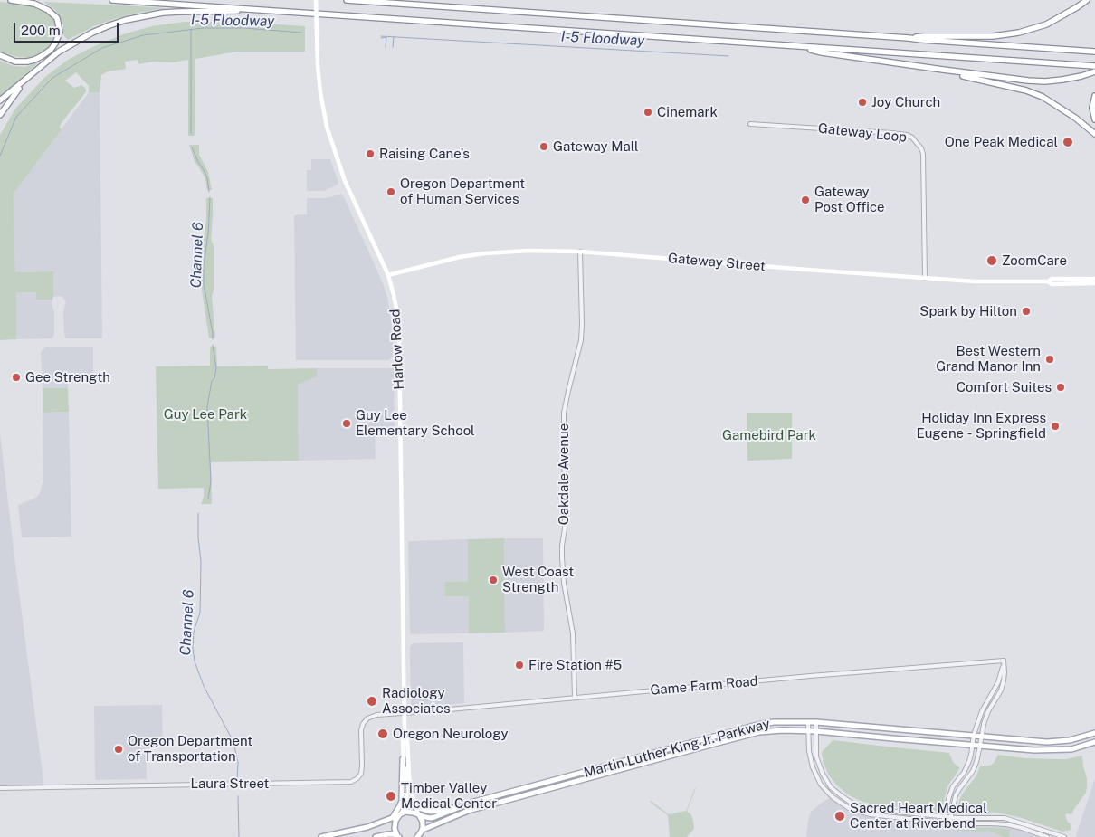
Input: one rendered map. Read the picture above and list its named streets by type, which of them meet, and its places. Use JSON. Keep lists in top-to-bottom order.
{
  "streets": {
    "main road": ["Gateway Street", "Harlow Road", "Martin Luther King Jr. Parkway"],
    "street": [
      "Gateway Loop",
      "Oakdale Avenue",
      "Game Farm Road",
      "Laura Street"
    ]
  },
  "crossings": [
    ["Gateway Loop", "Gateway Street"],
    ["Gateway Street", "Harlow Road"],
    ["Gateway Street", "Oakdale Avenue"],
    ["Harlow Road", "Game Farm Road"],
    ["Harlow Road", "Laura Street"],
    ["Oakdale Avenue", "Game Farm Road"],
    ["Game Farm Road", "Laura Street"]
  ],
  "water": ["I-5 Floodway", "Channel 6"],
  "parks": ["Guy Lee Park", "Gamebird Park"],
  "places": [
    "Joy Church",
    "Cinemark",
    "One Peak Medical",
    "Gateway Mall",
    "Raising Cane's",
    "Oregon Department of Human Services",
    "Gateway Post Office",
    "ZoomCare",
    "Spark by Hilton",
    "Best Western Grand Manor Inn",
    "Gee Strength",
    "Comfort Suites",
    "Guy Lee Elementary School",
    "Holiday Inn Express Eugene - Springfield",
    "West Coast Strength",
    "Fire Station #5",
    "Radiology Associates",
    "Oregon Neurology",
    "Oregon Department of Transportation",
    "Timber Valley Medical Center",
    "Sacred Heart Medical Center at Riverbend"
  ],
  "scale_bar": "200 m"
}
